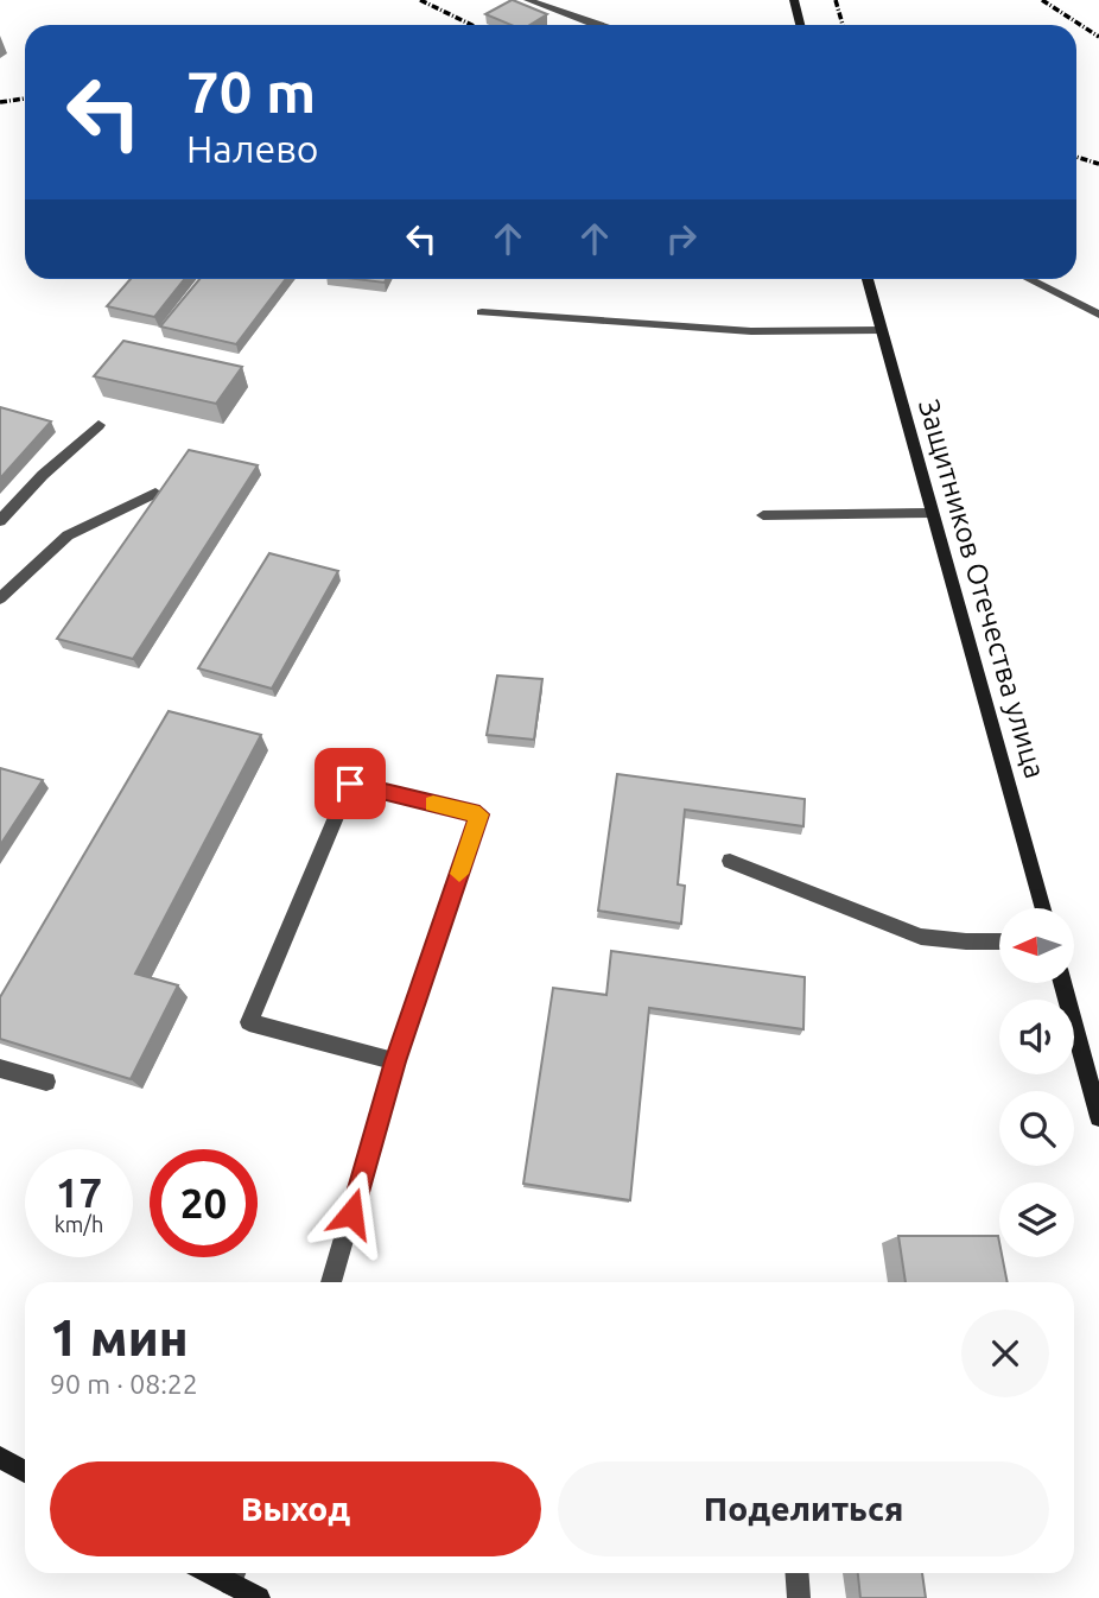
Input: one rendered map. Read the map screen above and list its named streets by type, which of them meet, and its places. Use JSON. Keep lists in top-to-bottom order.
{
  "streets": {
    "main road": ["Защитников Отечества улица"]
  },
  "north": "left",
  "page": {
    "turn": ["70 m", "Налево"],
    "speed": "17 km/h",
    "limit": "20",
    "heading": ["1 мин", "90 m · 08:22"],
    "buttons": ["Выход", "Поделиться"]
  }
}
